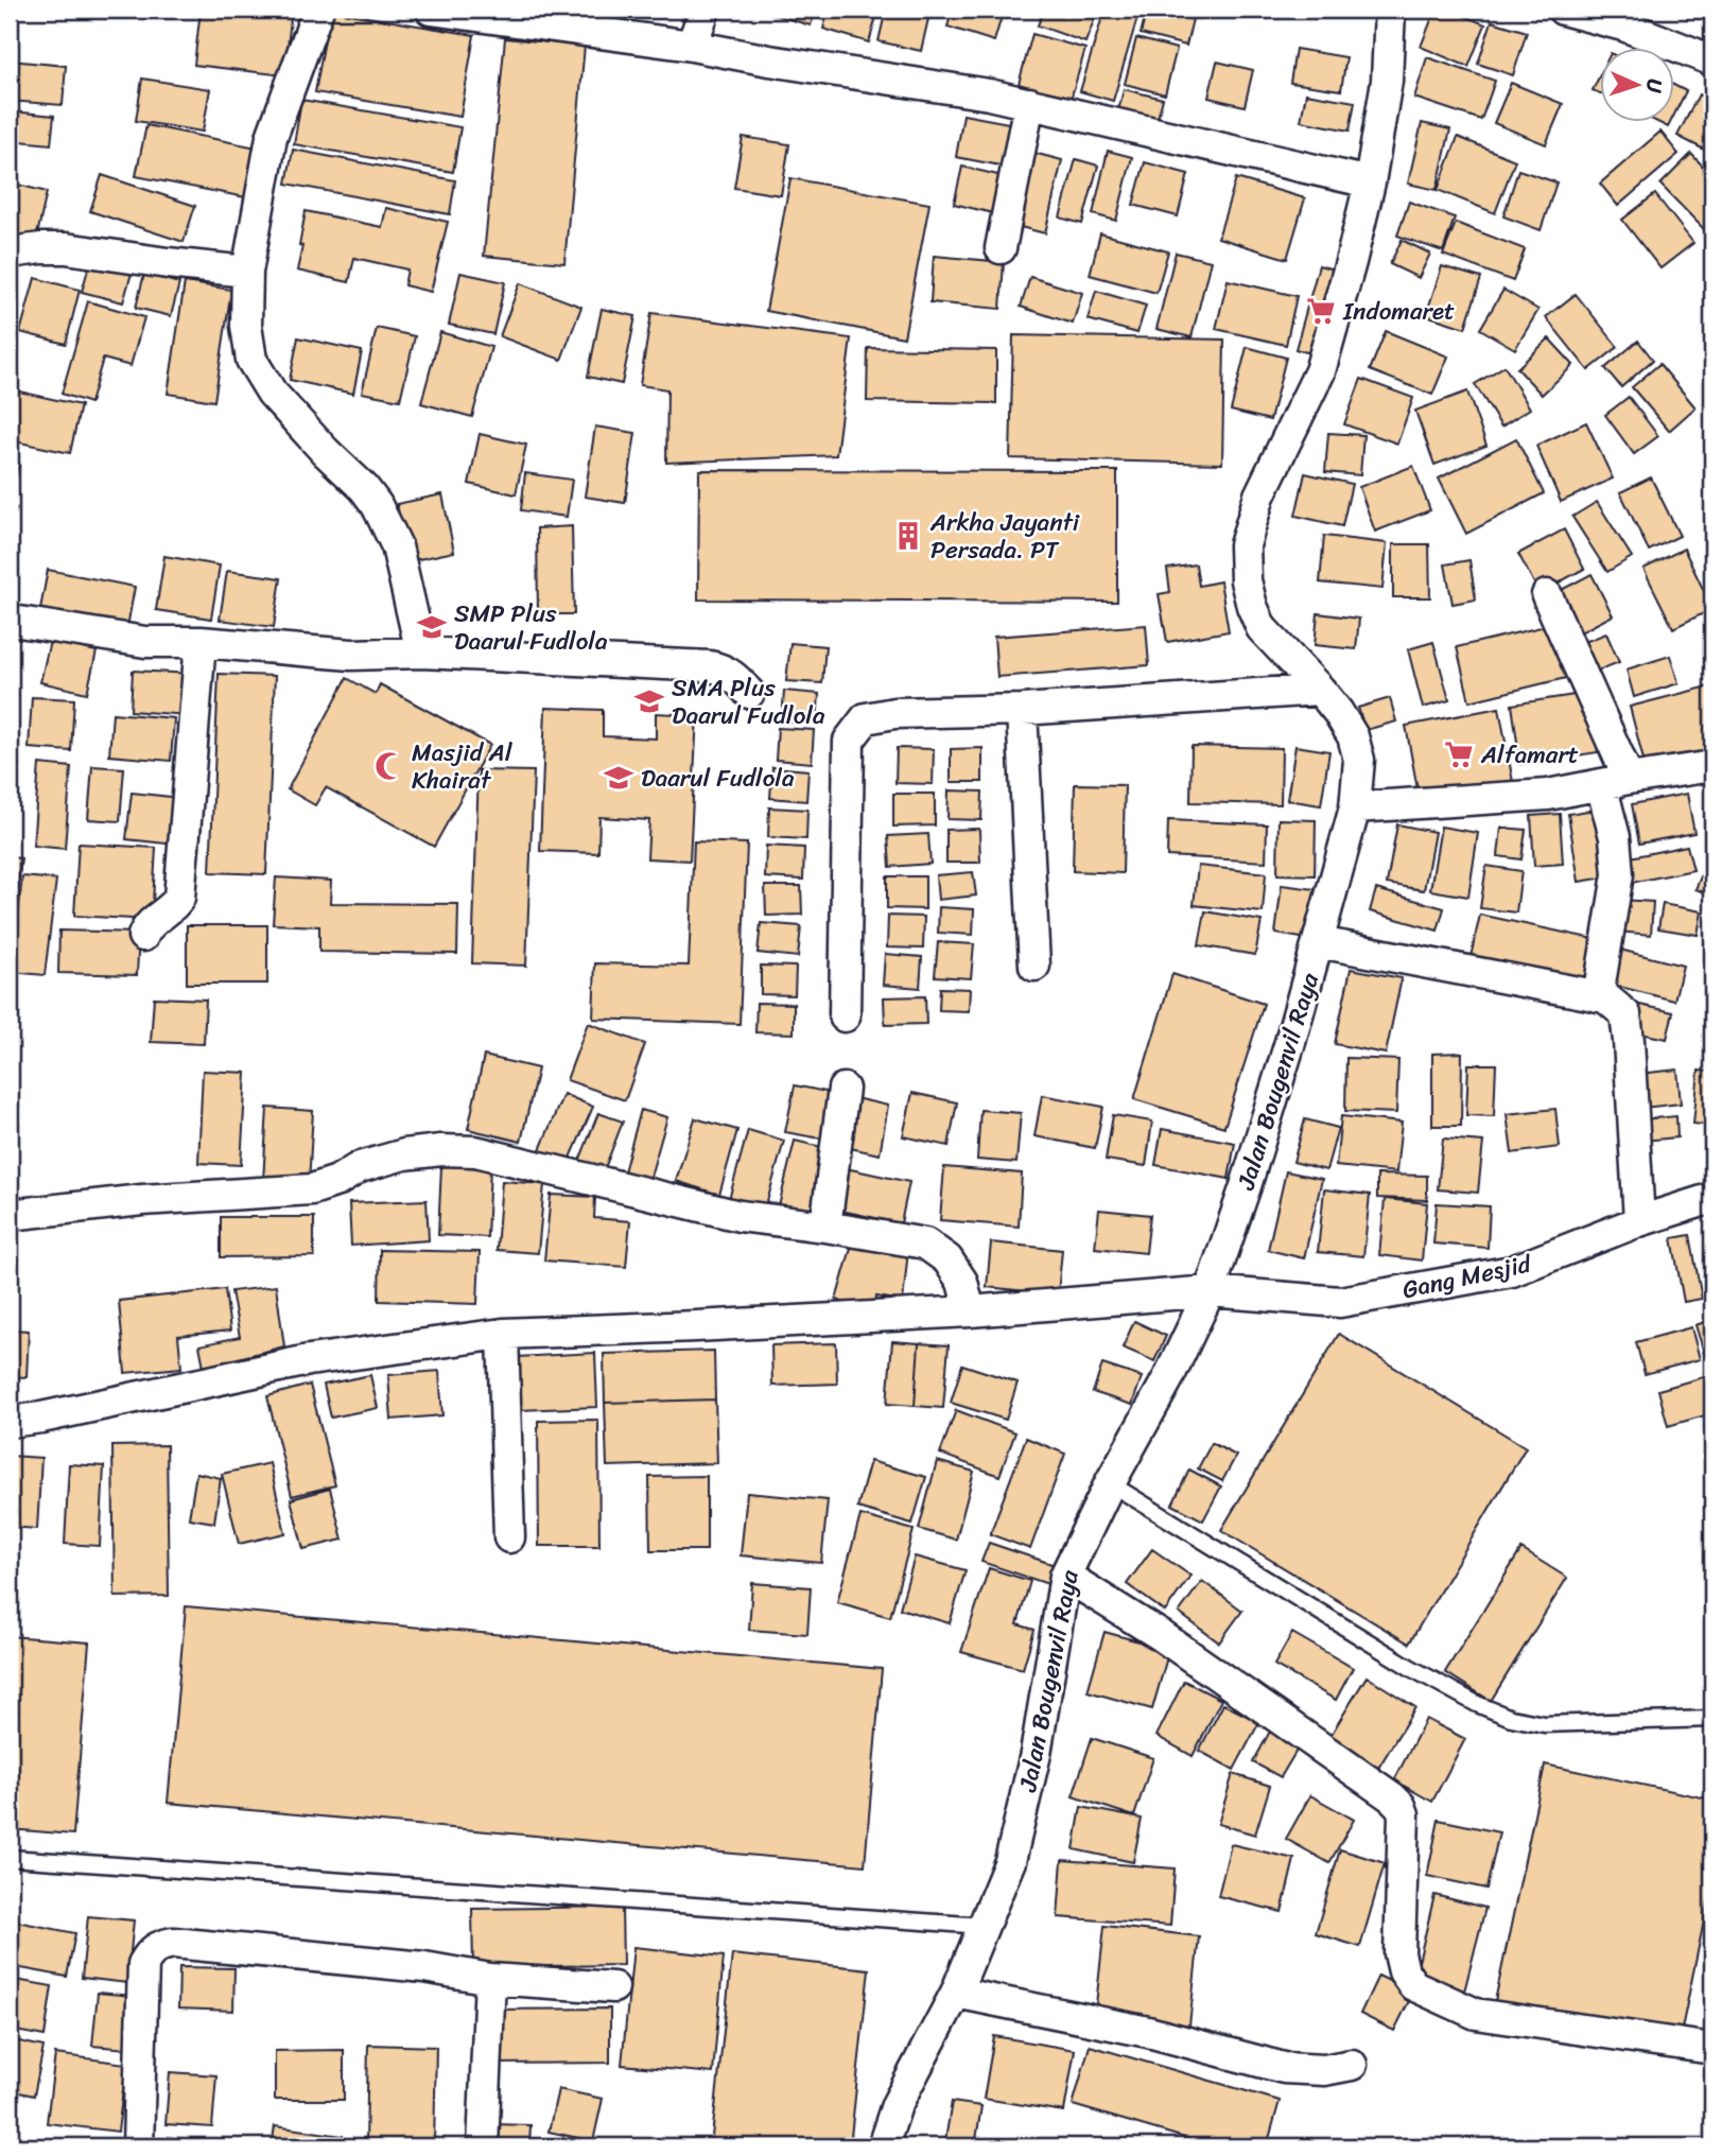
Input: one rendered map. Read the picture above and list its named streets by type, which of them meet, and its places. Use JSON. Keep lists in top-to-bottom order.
{
  "streets": {
    "street": ["Jalan Bougenvil Raya", "Gang Mesjid"]
  },
  "crossings": [
    ["Jalan Bougenvil Raya", "Gang Mesjid"]
  ],
  "places": {
    "supermarket": ["Indomaret", "Alfamart"],
    "building": ["Arkha Jayanti Persada. PT"],
    "school or university": ["SMP Plus Daarul Fudlola", "SMA Plus Daarul Fudlola", "Daarul Fudlola"],
    "mosque": ["Masjid Al Khairat"]
  },
  "north": "right"
}
